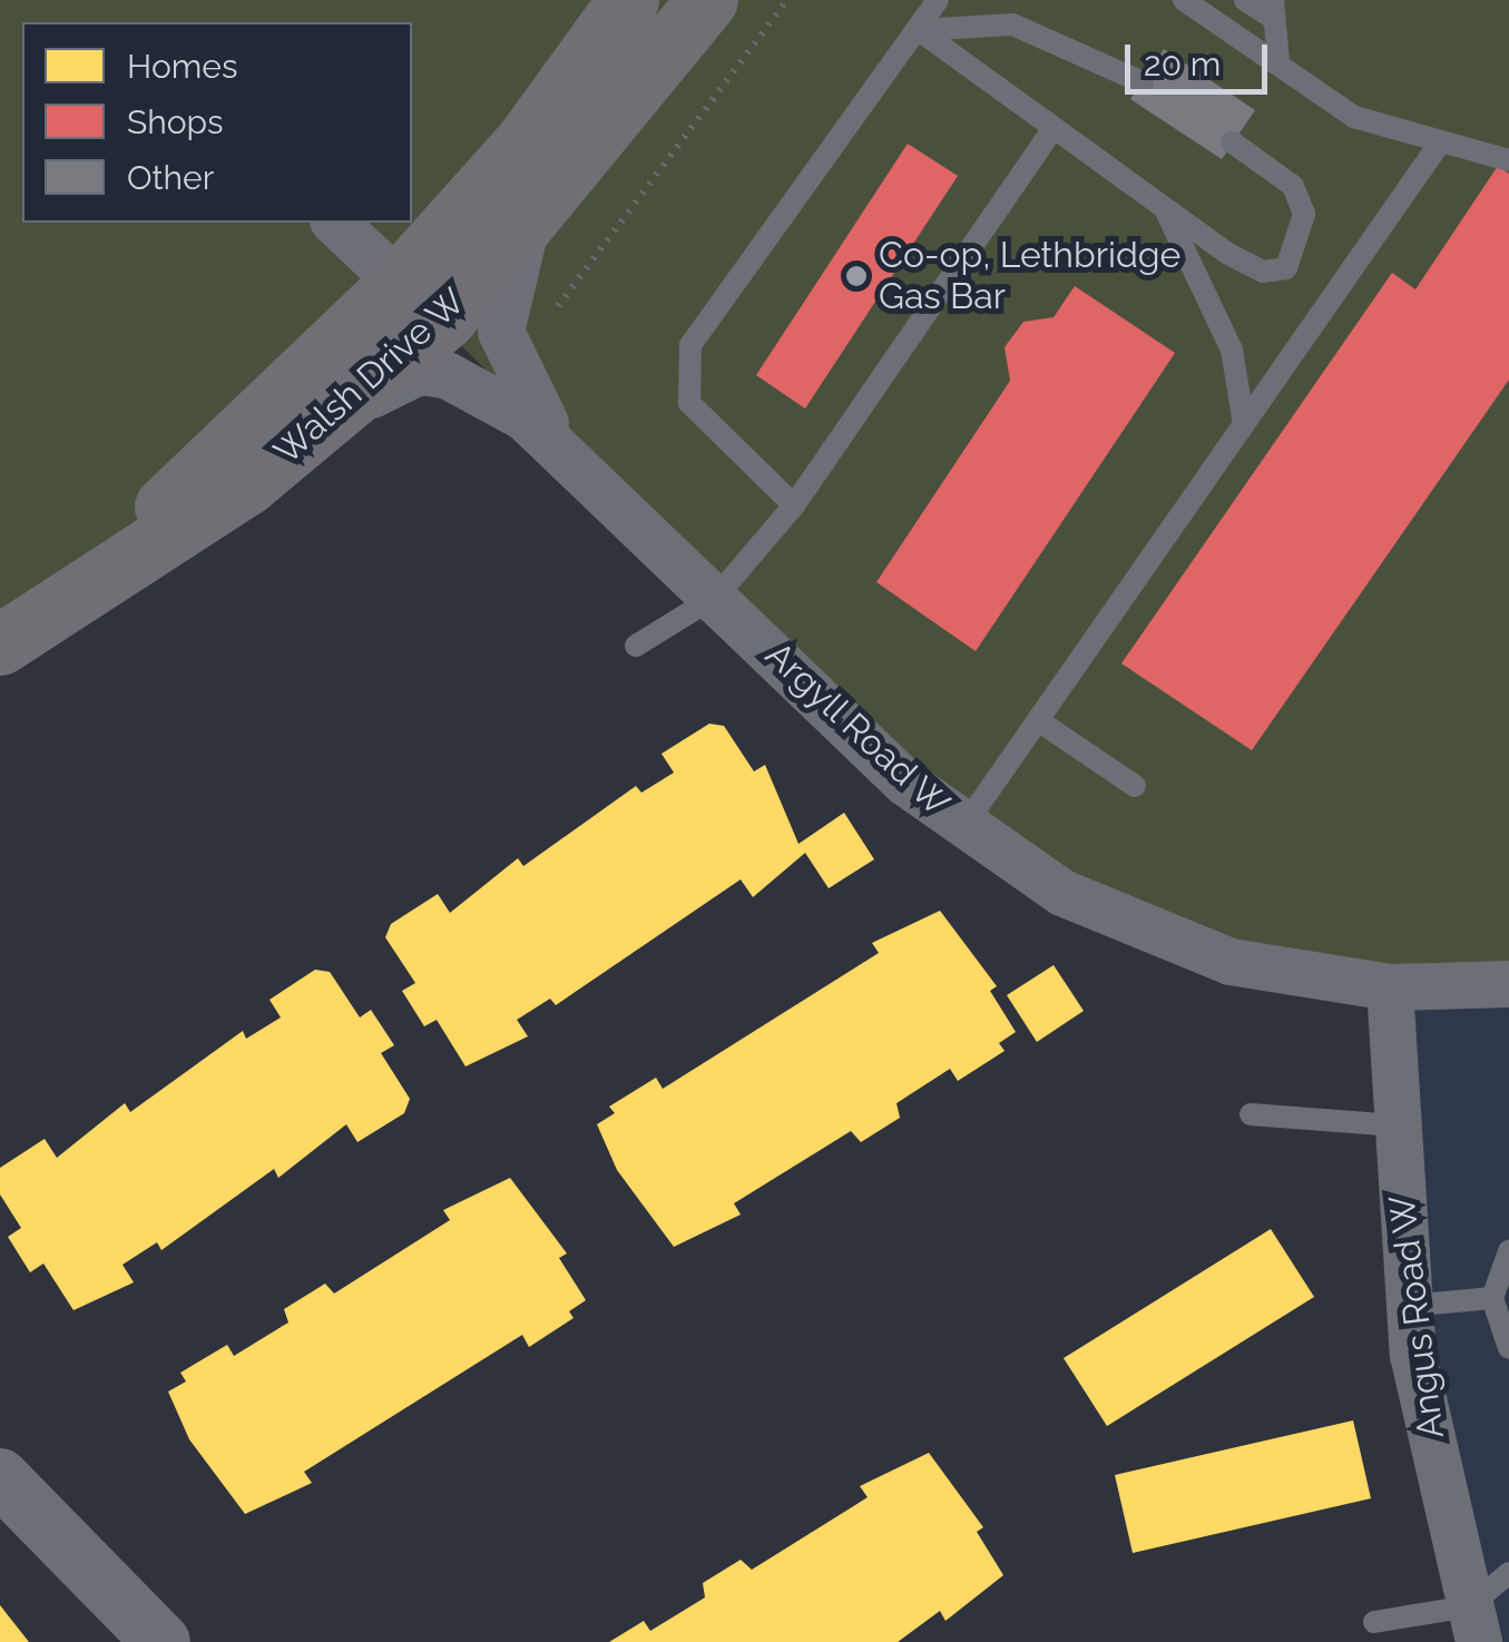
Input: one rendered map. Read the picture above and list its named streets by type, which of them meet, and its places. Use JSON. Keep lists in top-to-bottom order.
{
  "streets": {
    "main road": ["Walsh Drive W"],
    "street": ["Argyll Road W", "Angus Road W"]
  },
  "crossings": [
    ["Argyll Road W", "Angus Road W"]
  ],
  "places": ["Co-op, Lethbridge Gas Bar"],
  "legend": ["Homes", "Shops", "Other"],
  "scale_bar": "20 m"
}
